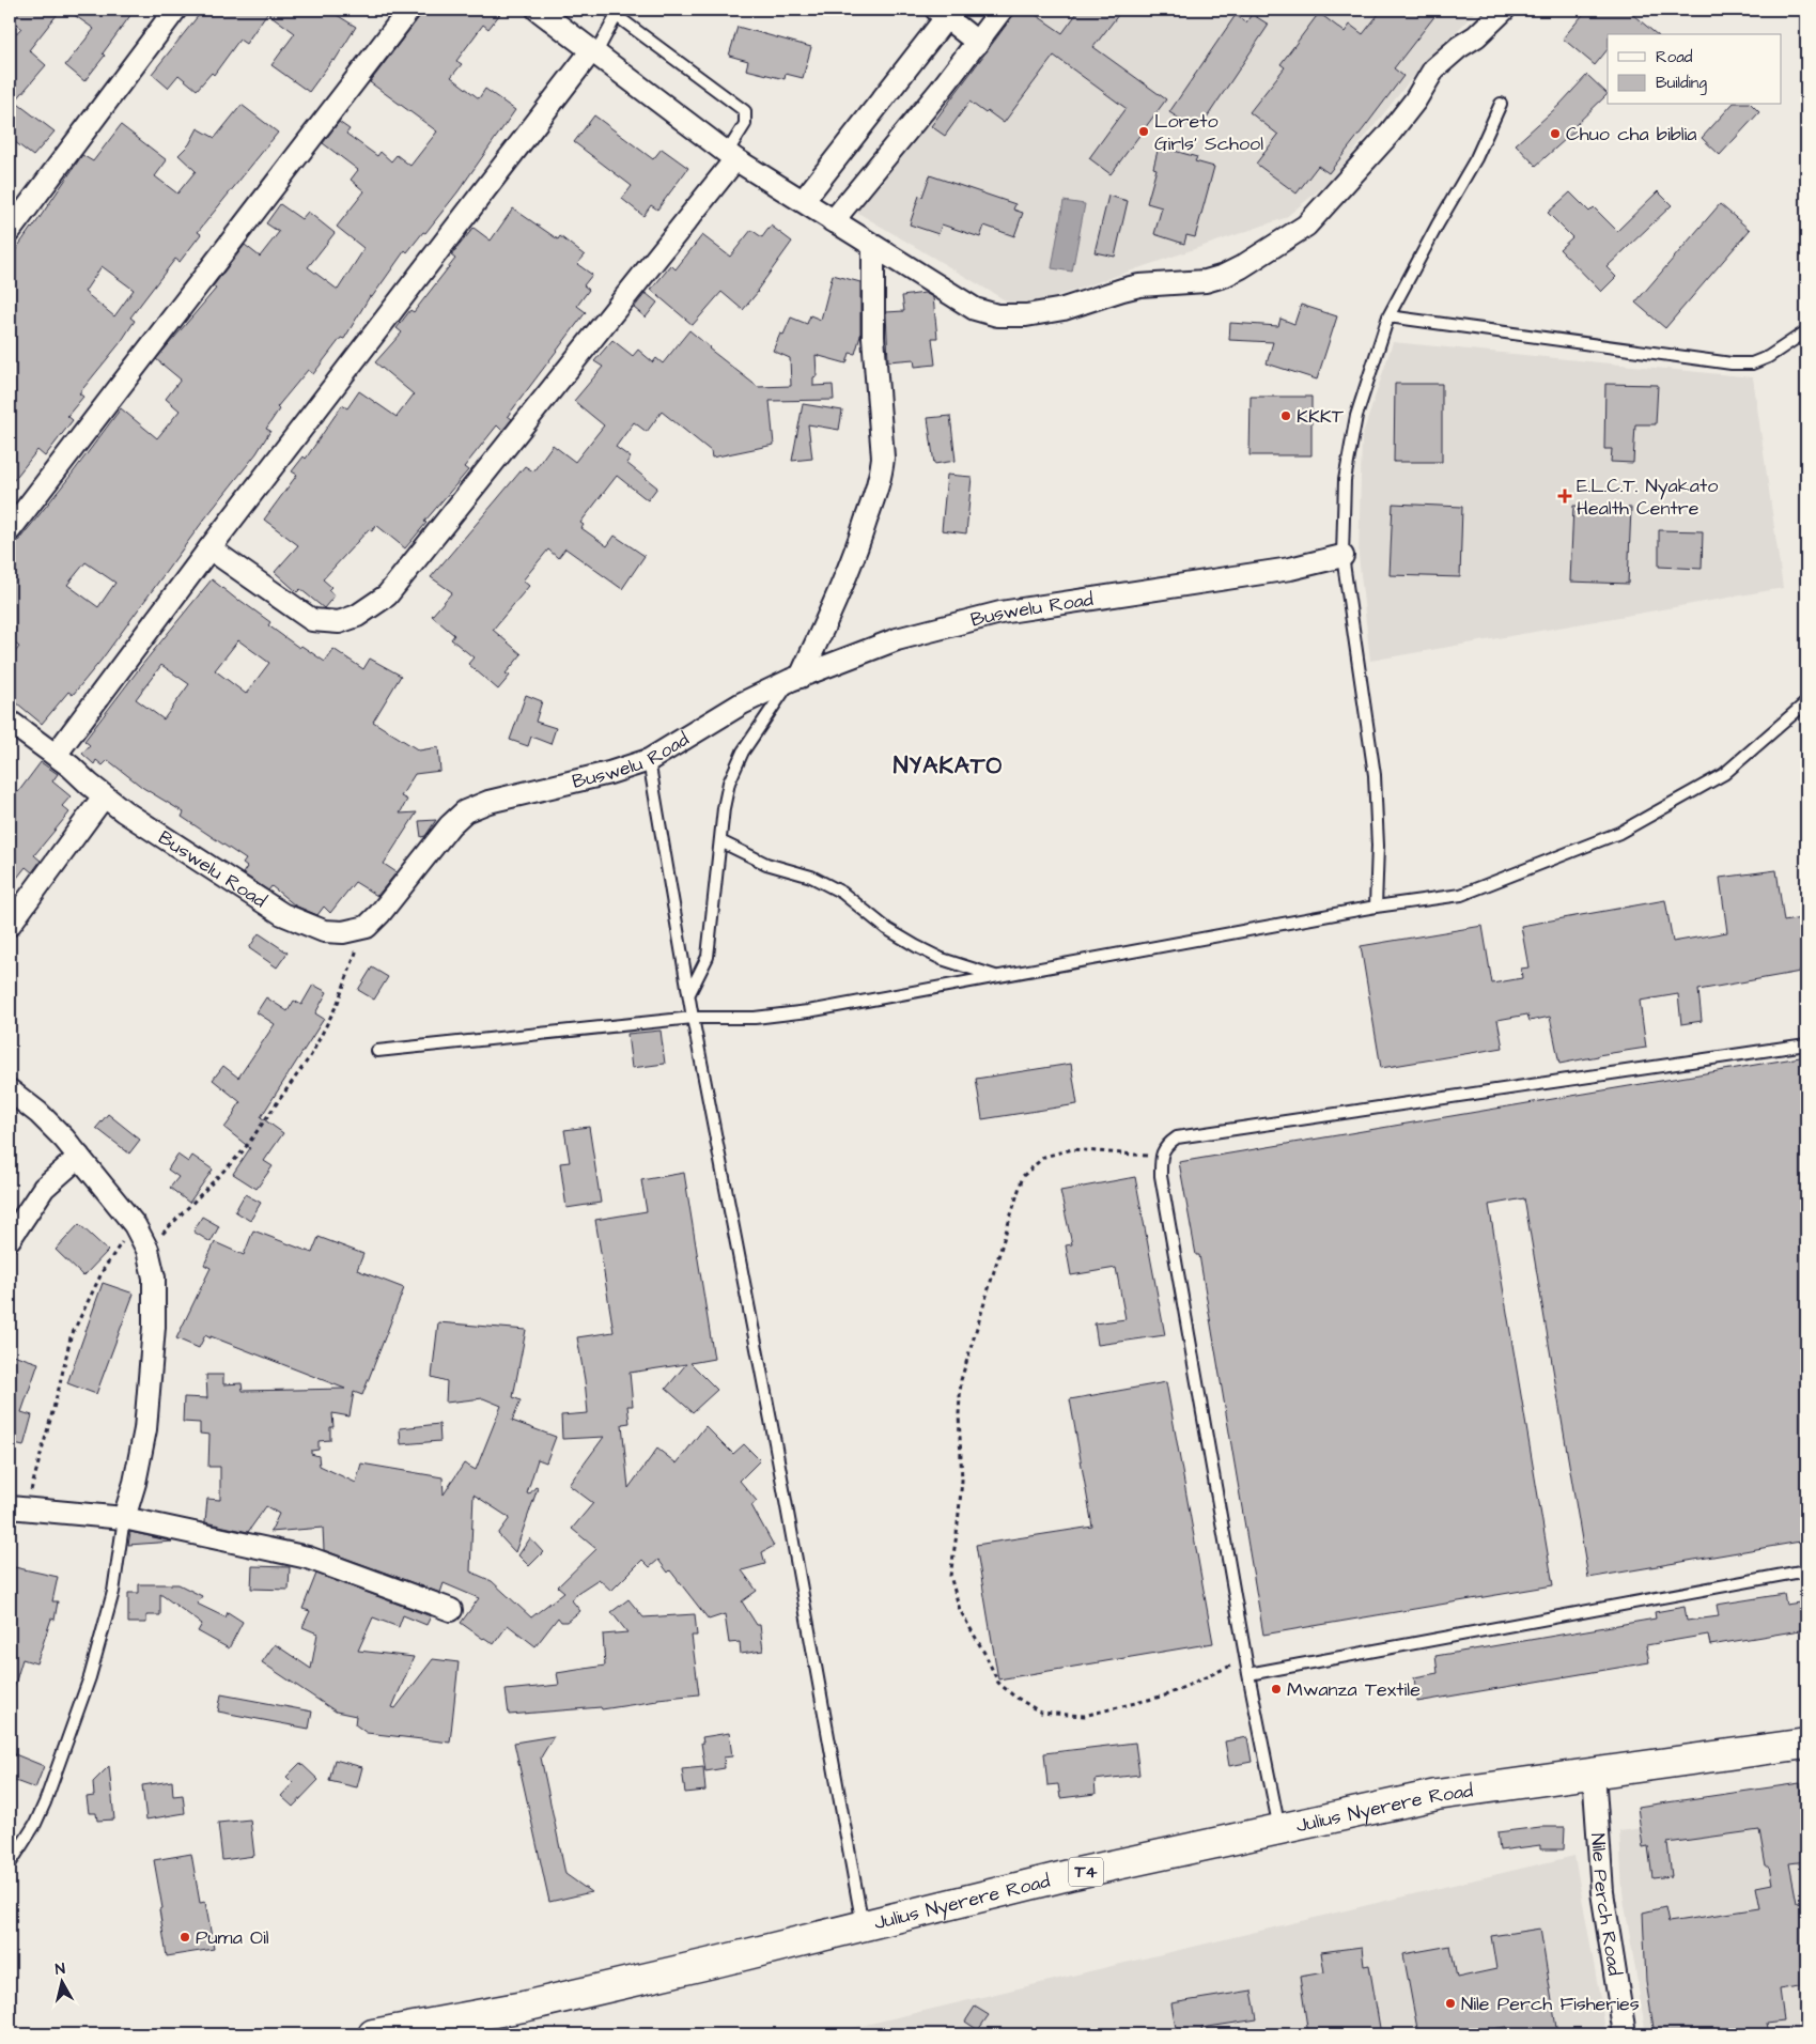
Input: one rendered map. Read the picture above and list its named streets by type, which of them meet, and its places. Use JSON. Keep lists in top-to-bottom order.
{
  "streets": {
    "highway": ["Julius Nyerere Road", "T4"],
    "street": ["Buswelu Road", "Nile Perch Road"]
  },
  "crossings": [
    ["Julius Nyerere Road", "Nile Perch Road"]
  ],
  "districts": ["NYAKATO"],
  "places": {
    "other": [
      "Loreto Girls’ School",
      "Chuo cha biblia",
      "KKKT",
      "Mwanza Textile",
      "Puma Oil",
      "Nile Perch Fisheries"
    ],
    "health": ["E.L.C.T. Nyakato Health Centre"]
  },
  "legend": ["Road", "Building"],
  "north": "top"
}
